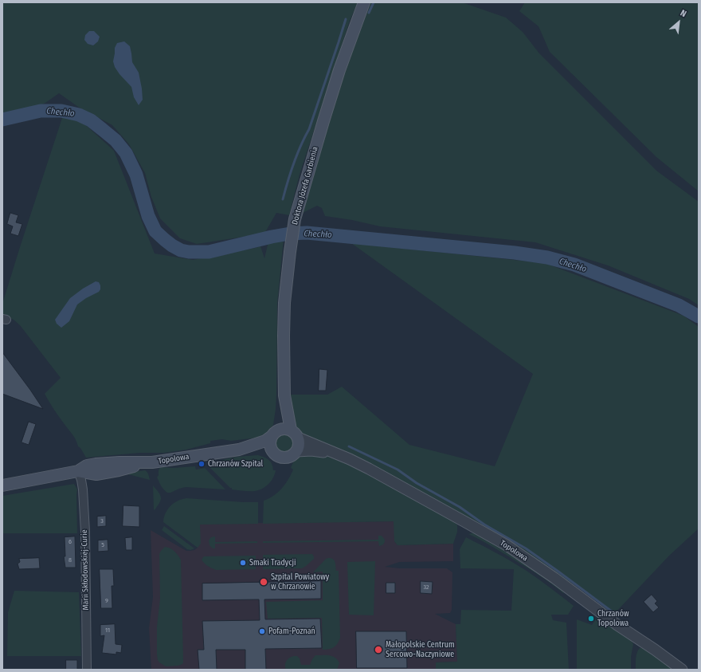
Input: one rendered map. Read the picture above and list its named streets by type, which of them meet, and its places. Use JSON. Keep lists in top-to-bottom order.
{
  "streets": {
    "main road": ["Doktora Józefa Garbienia", "Topolowa"],
    "street": ["Marii Skłodowskiej-Curie"]
  },
  "crossings": [
    ["Doktora Józefa Garbienia", "Topolowa"],
    ["Topolowa", "Marii Skłodowskiej-Curie"]
  ],
  "water": ["Chechło"],
  "places": [
    "Chrzanów Szpital",
    "Smaki Tradycji",
    "Szpital Powiatowy w Chrzanowie",
    "Chrzanów Topolowa",
    "Pofam-Poznań",
    "Małopolskie Centrum Sercowo-Naczyniowe"
  ],
  "house_numbers": [
    "3",
    "6",
    "5",
    "8",
    "32",
    "9",
    "11"
  ],
  "north": "top right"
}
